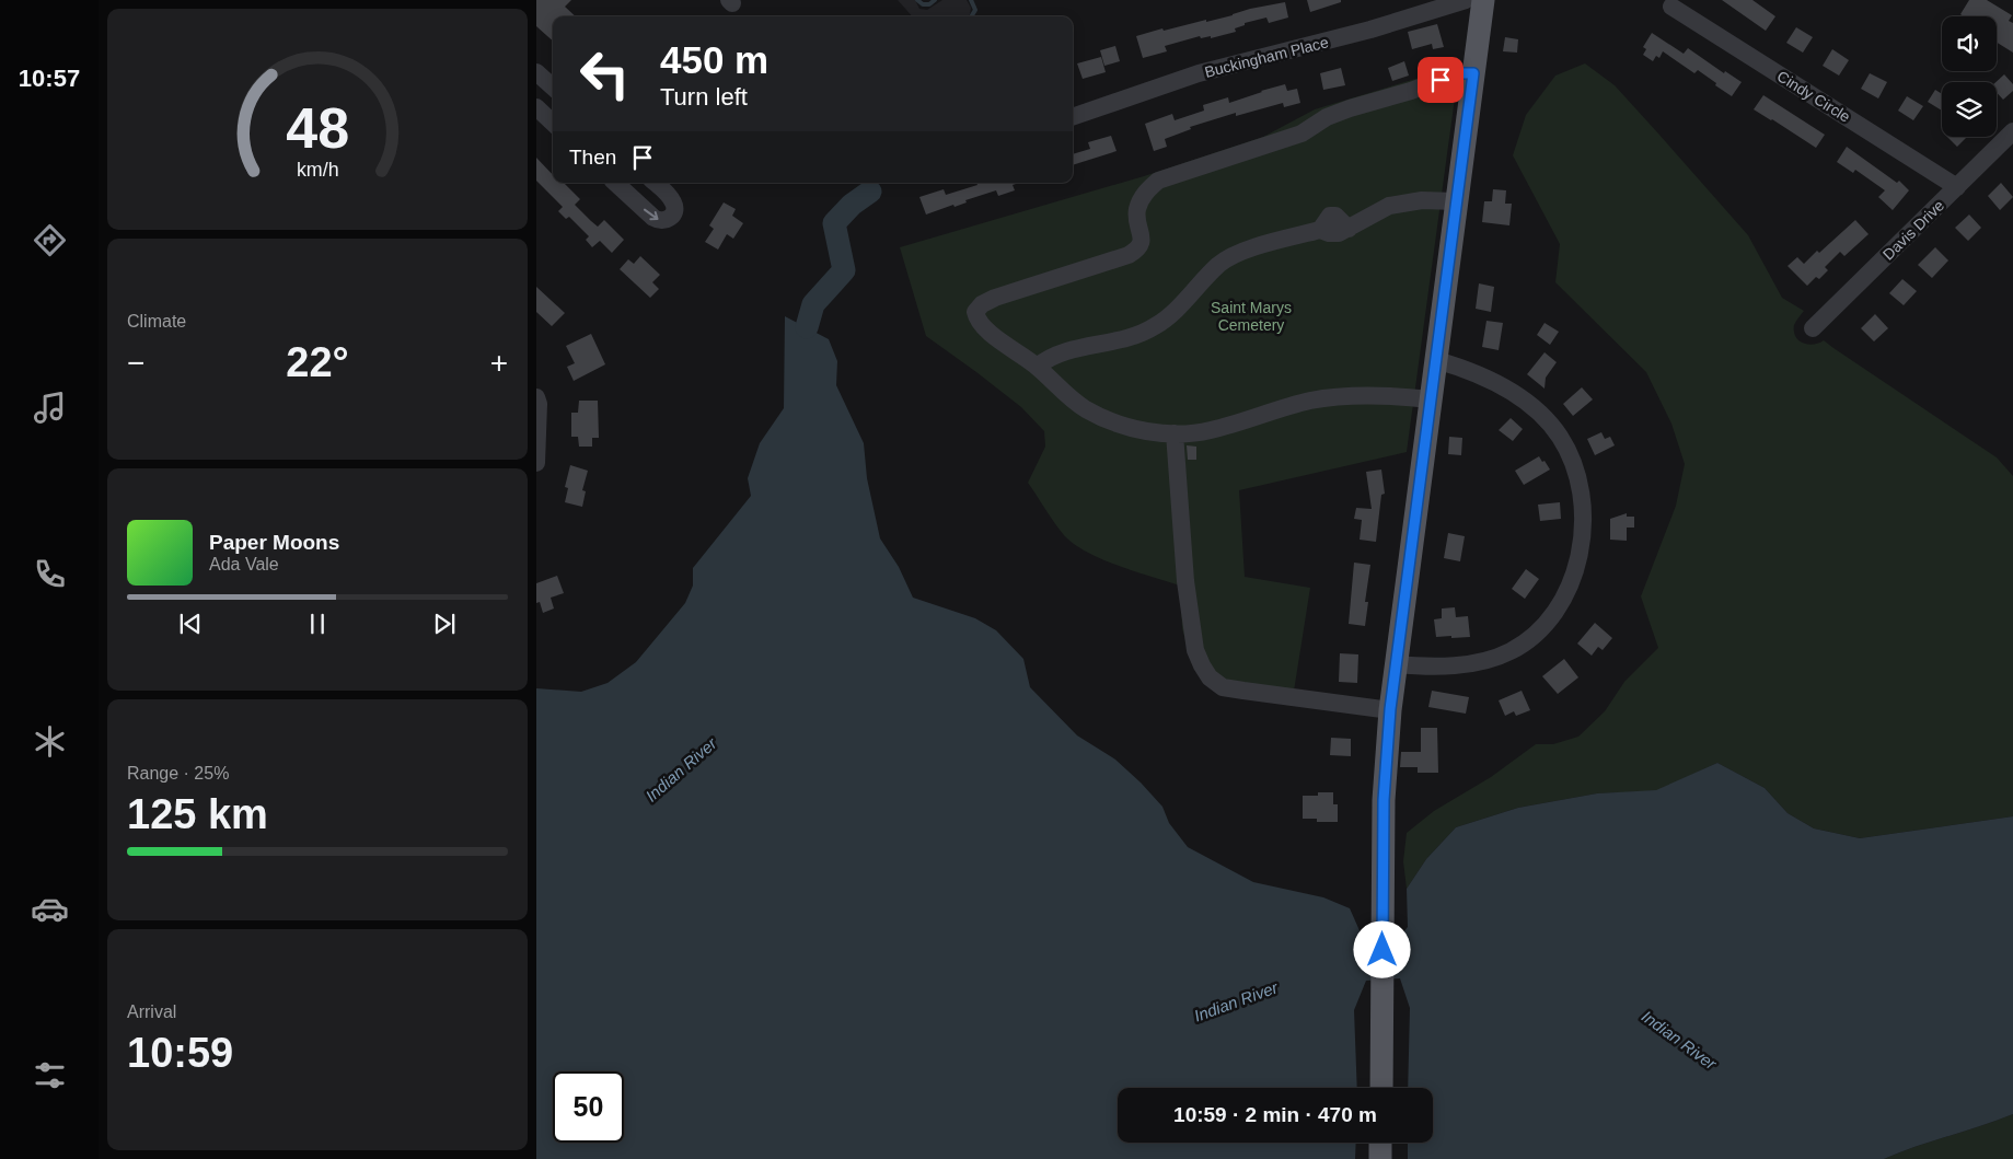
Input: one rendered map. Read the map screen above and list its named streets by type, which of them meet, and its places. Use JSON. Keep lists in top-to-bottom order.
{
  "streets": {
    "street": ["Buckingham Place", "Cindy Circle", "Davis Drive"]
  },
  "crossings": [
    ["Cindy Circle", "Davis Drive"]
  ],
  "water": ["Indian River"],
  "parks": ["Saint Marys Cemetery"],
  "page": {
    "tabs": "10:57",
    "turn": ["450 m", "Turn left"],
    "then": "Then",
    "tile": [
      "Climate",
      ["Range · 25%", "125 km"],
      ["Arrival", "10:59"]
    ],
    "heat": ["−", "22°", "+"],
    "song": ["Paper Moons", "Ada Vale"],
    "limit": "50",
    "trip": "10:59 · 2 min · 470 m",
    "gauge": ["48", "km/h"]
  }
}
